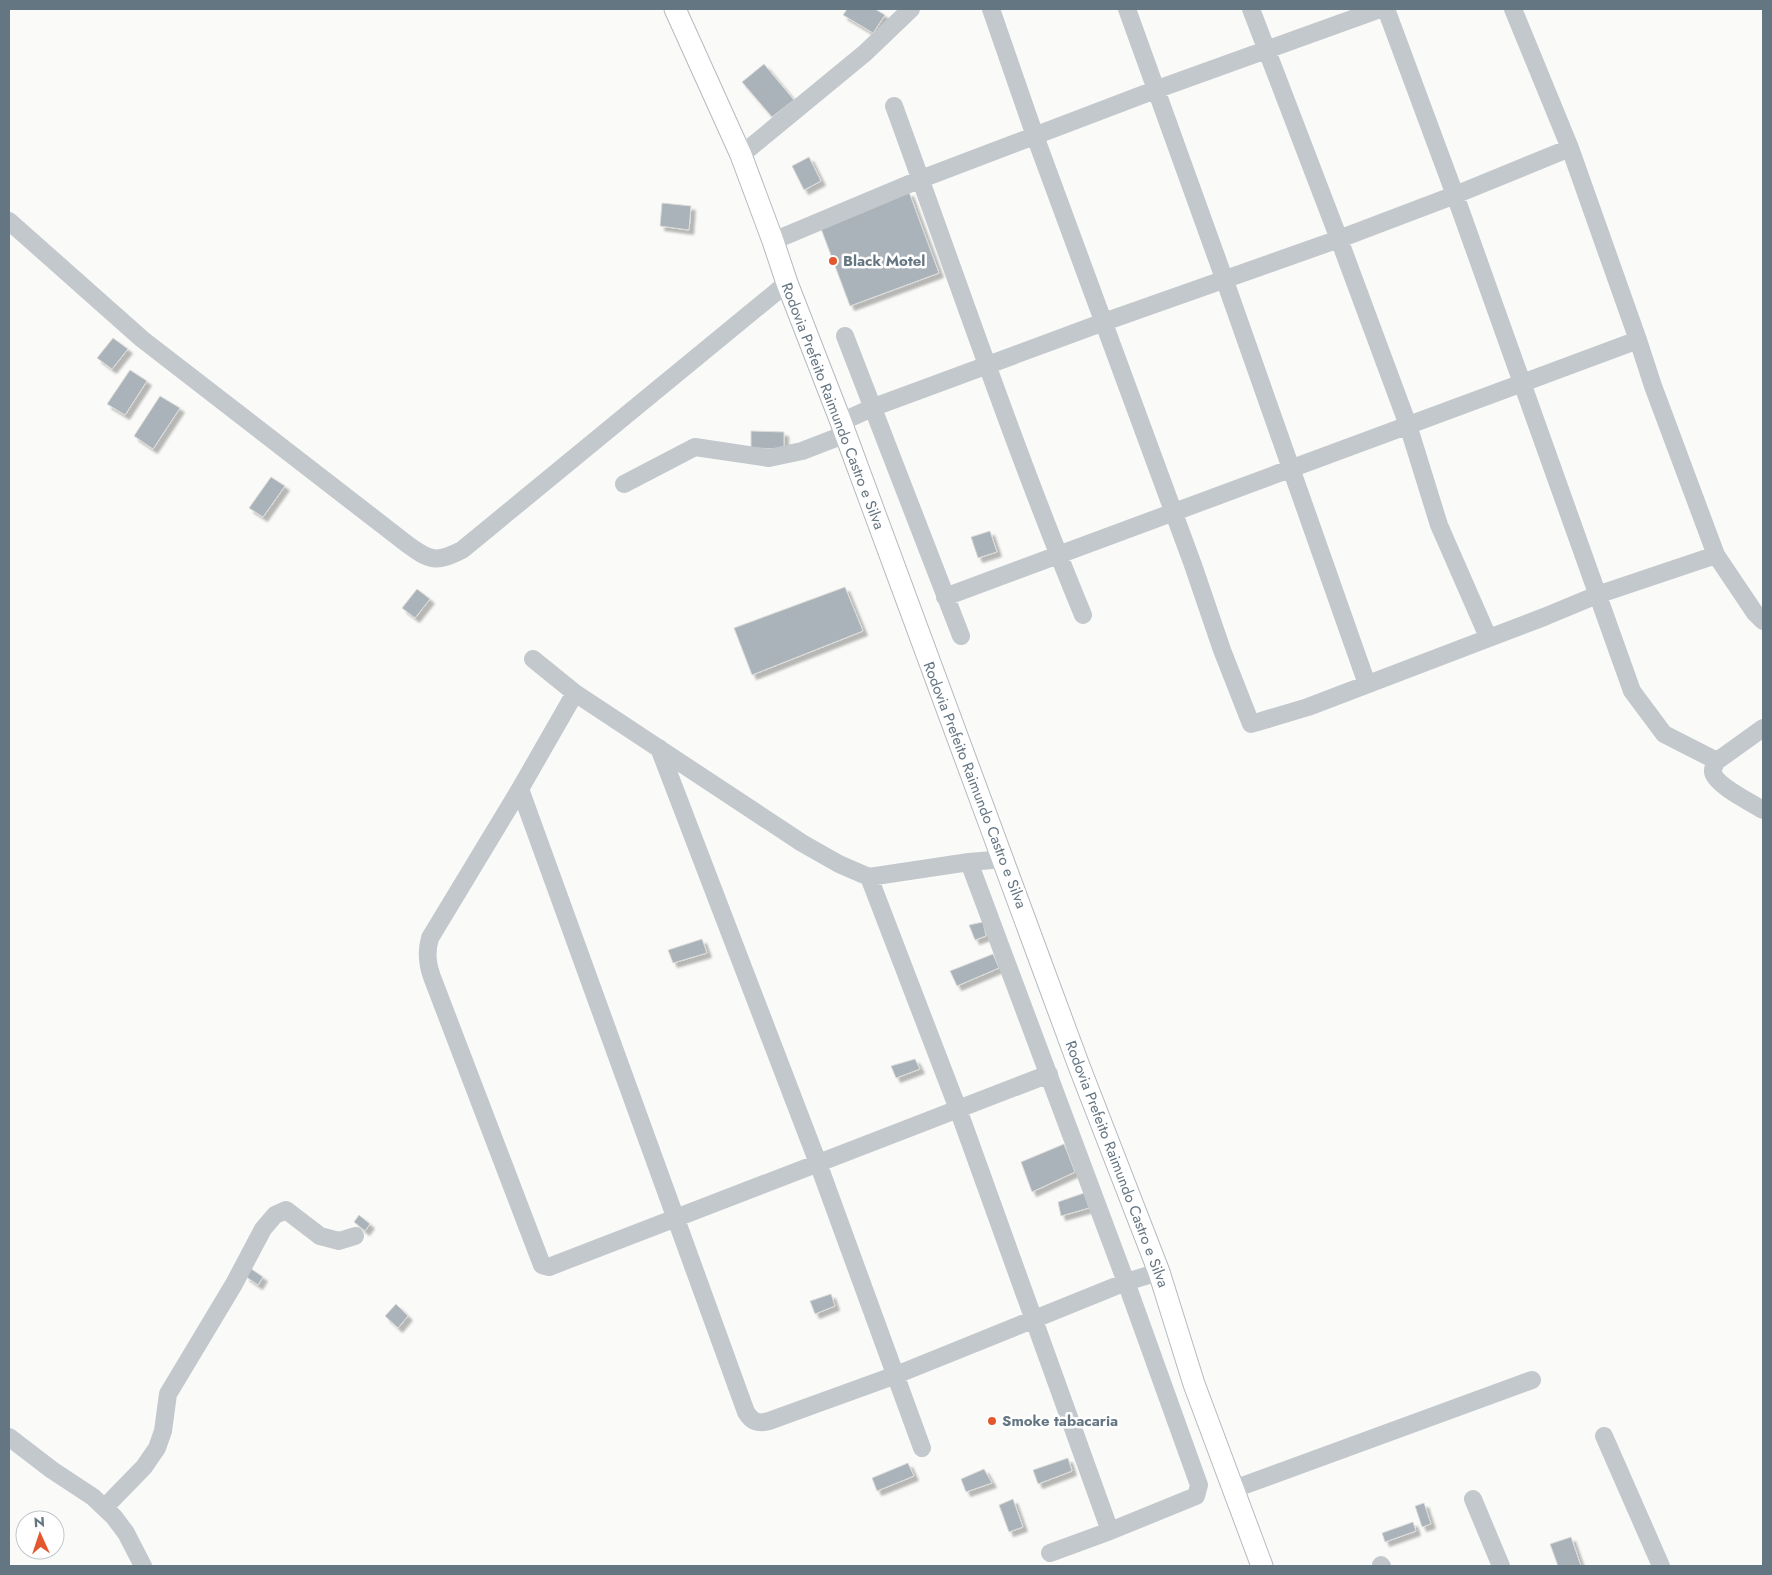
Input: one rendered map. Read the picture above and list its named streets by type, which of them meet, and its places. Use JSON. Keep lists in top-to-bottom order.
{
  "streets": {
    "main road": ["Rodovia Prefeito Raimundo Castro e Silva"]
  },
  "places": ["Black Motel", "Smoke tabacaria"],
  "north": "top"
}
